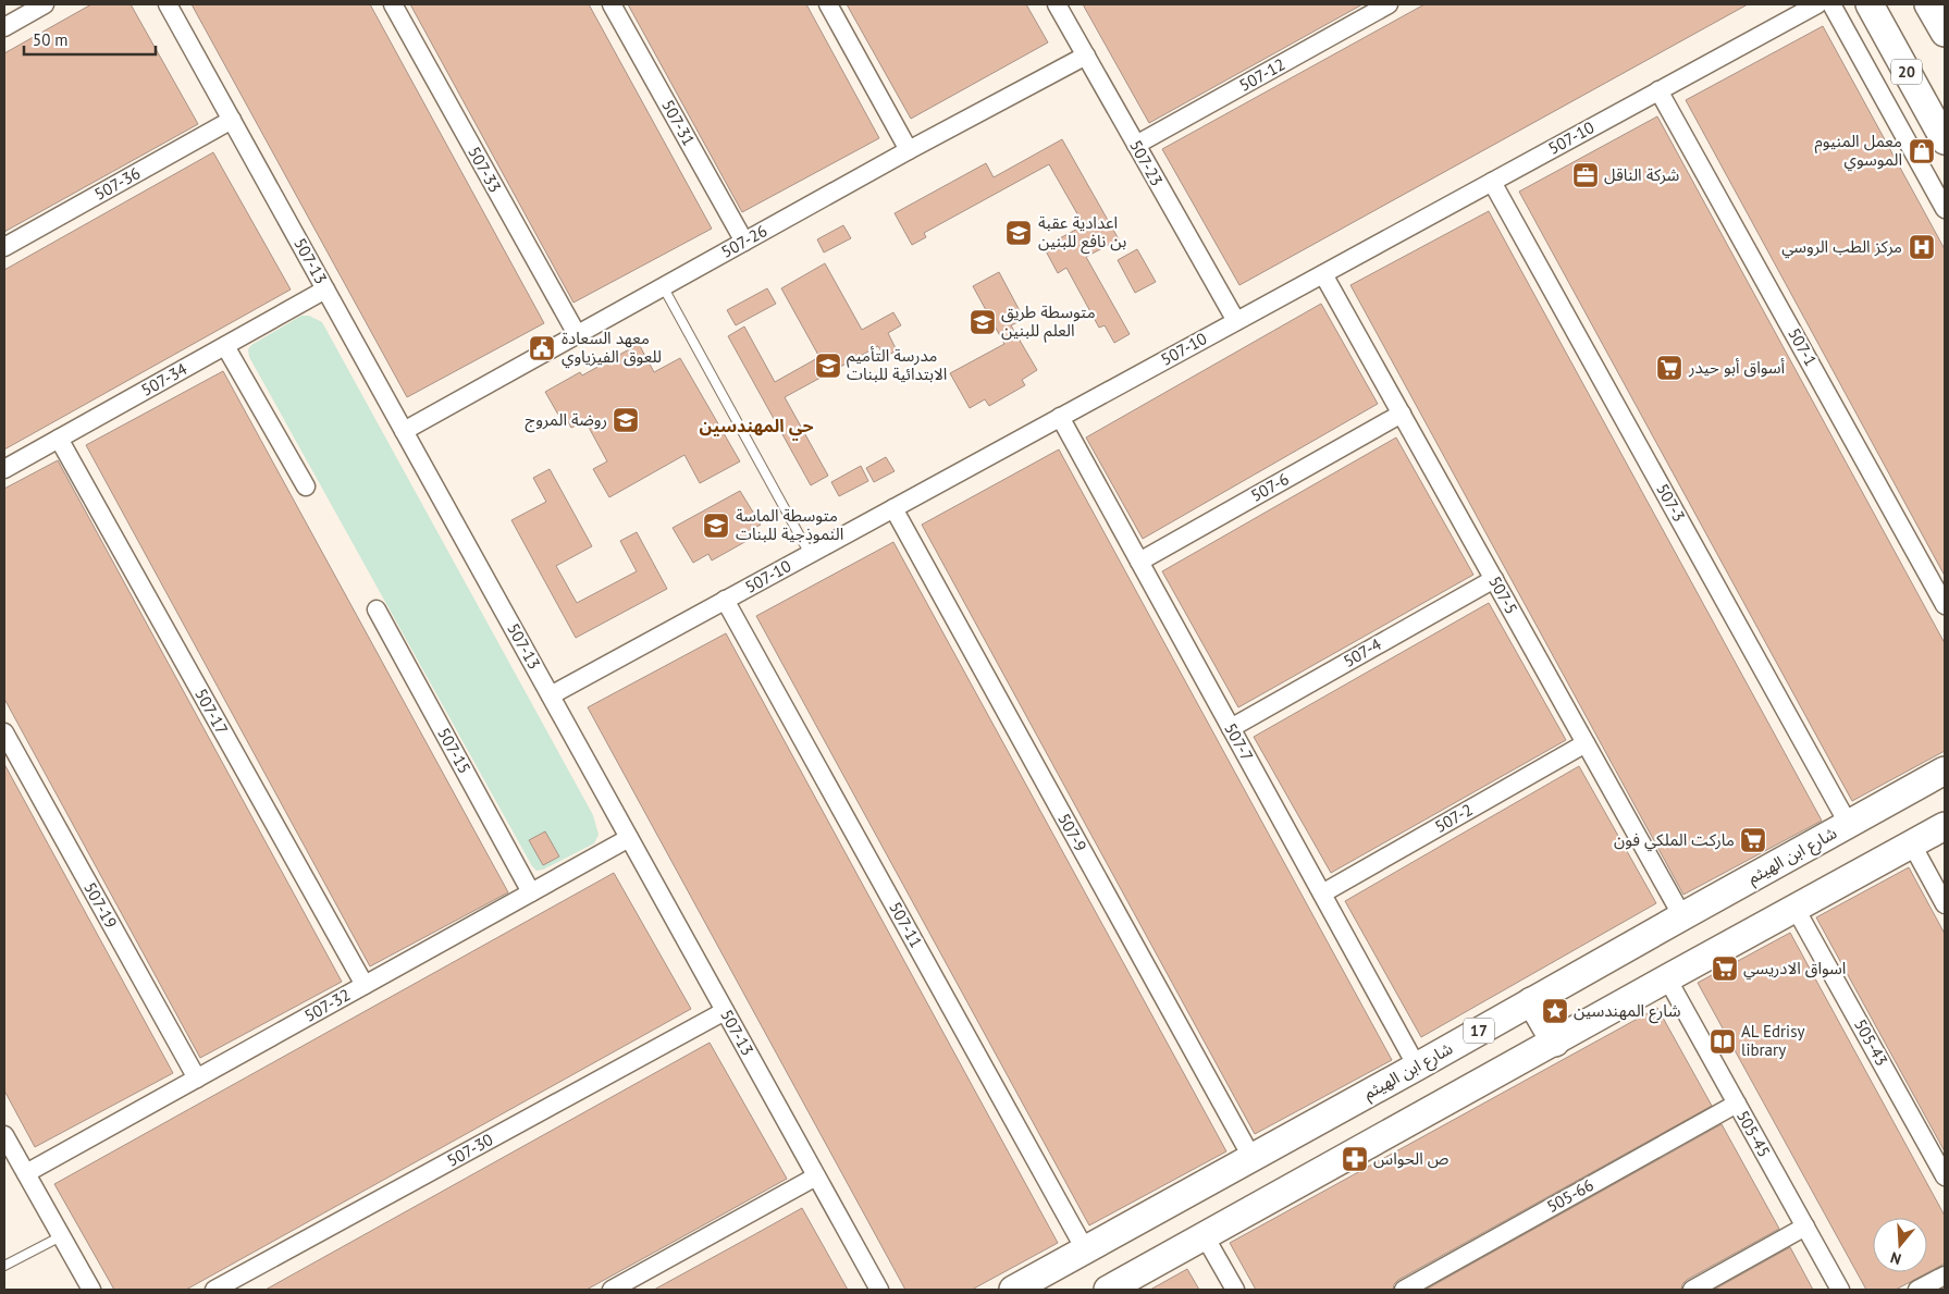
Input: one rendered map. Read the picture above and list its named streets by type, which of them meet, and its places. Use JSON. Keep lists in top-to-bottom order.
{
  "streets": {
    "main road": ["20", "شارع ابن الهيثم", "17"],
    "street": [
      "507-12",
      "507-31",
      "507-10",
      "507-23",
      "507-33",
      "507-36",
      "507-26",
      "507-13",
      "507-1",
      "507-34",
      "507-6",
      "507-3",
      "507-5",
      "507-4",
      "507-17",
      "507-7",
      "507-15",
      "507-2",
      "507-9",
      "507-19",
      "507-11",
      "507-32",
      "505-43",
      "505-45",
      "507-30",
      "505-66"
    ]
  },
  "crossings": [
    ["507-12", "507-23"],
    ["507-31", "507-26"],
    ["507-10", "507-23"],
    ["507-10", "507-13"],
    ["507-10", "507-1"],
    ["507-10", "507-3"],
    ["507-10", "507-5"],
    ["507-10", "507-7"],
    ["507-10", "507-9"],
    ["507-10", "507-11"],
    ["507-23", "507-26"],
    ["507-33", "507-26"],
    ["507-36", "507-13"],
    ["507-26", "507-13"],
    ["507-13", "507-34"],
    ["507-13", "507-32"],
    ["507-13", "507-30"],
    ["507-34", "507-17"],
    ["507-6", "507-5"],
    ["507-6", "507-7"],
    ["507-3", "شارع ابن الهيثم"],
    ["507-5", "507-4"],
    ["507-5", "507-2"],
    ["507-5", "شارع ابن الهيثم"],
    ["507-4", "507-7"],
    ["507-17", "507-32"],
    ["507-7", "507-2"],
    ["507-7", "شارع ابن الهيثم"],
    ["507-15", "507-32"],
    ["507-9", "شارع ابن الهيثم"],
    ["شارع ابن الهيثم", "507-11"],
    ["507-19", "507-32"],
    ["505-45", "505-66"]
  ],
  "districts": ["حي المهندسين"],
  "places": {
    "shop": ["معمل المنيوم الموسوي"],
    "office": ["شركة الناقل"],
    "school or university": [
      "اعدادية عقبة بن نافع للبنين",
      "متوسطة طريق العلم للبنين",
      "مدرسة التأميم الابتدائية للبنات",
      "روضة المروج",
      "متوسطة الماسة النموذجية للبنات"
    ],
    "hospital": ["مركز الطب الروسي"],
    "public building": ["معهد السعادة للعوق الفيزياوي"],
    "supermarket": ["أسواق أبو حيدر", "ماركت الملكي فون", "اسواق الادريسي"],
    "place": ["شارع المهندسين"],
    "library": ["AL Edrisy library"],
    "pharmacy": ["ص الحواس"]
  },
  "scale_bar": "50 m",
  "north": "bottom"
}
